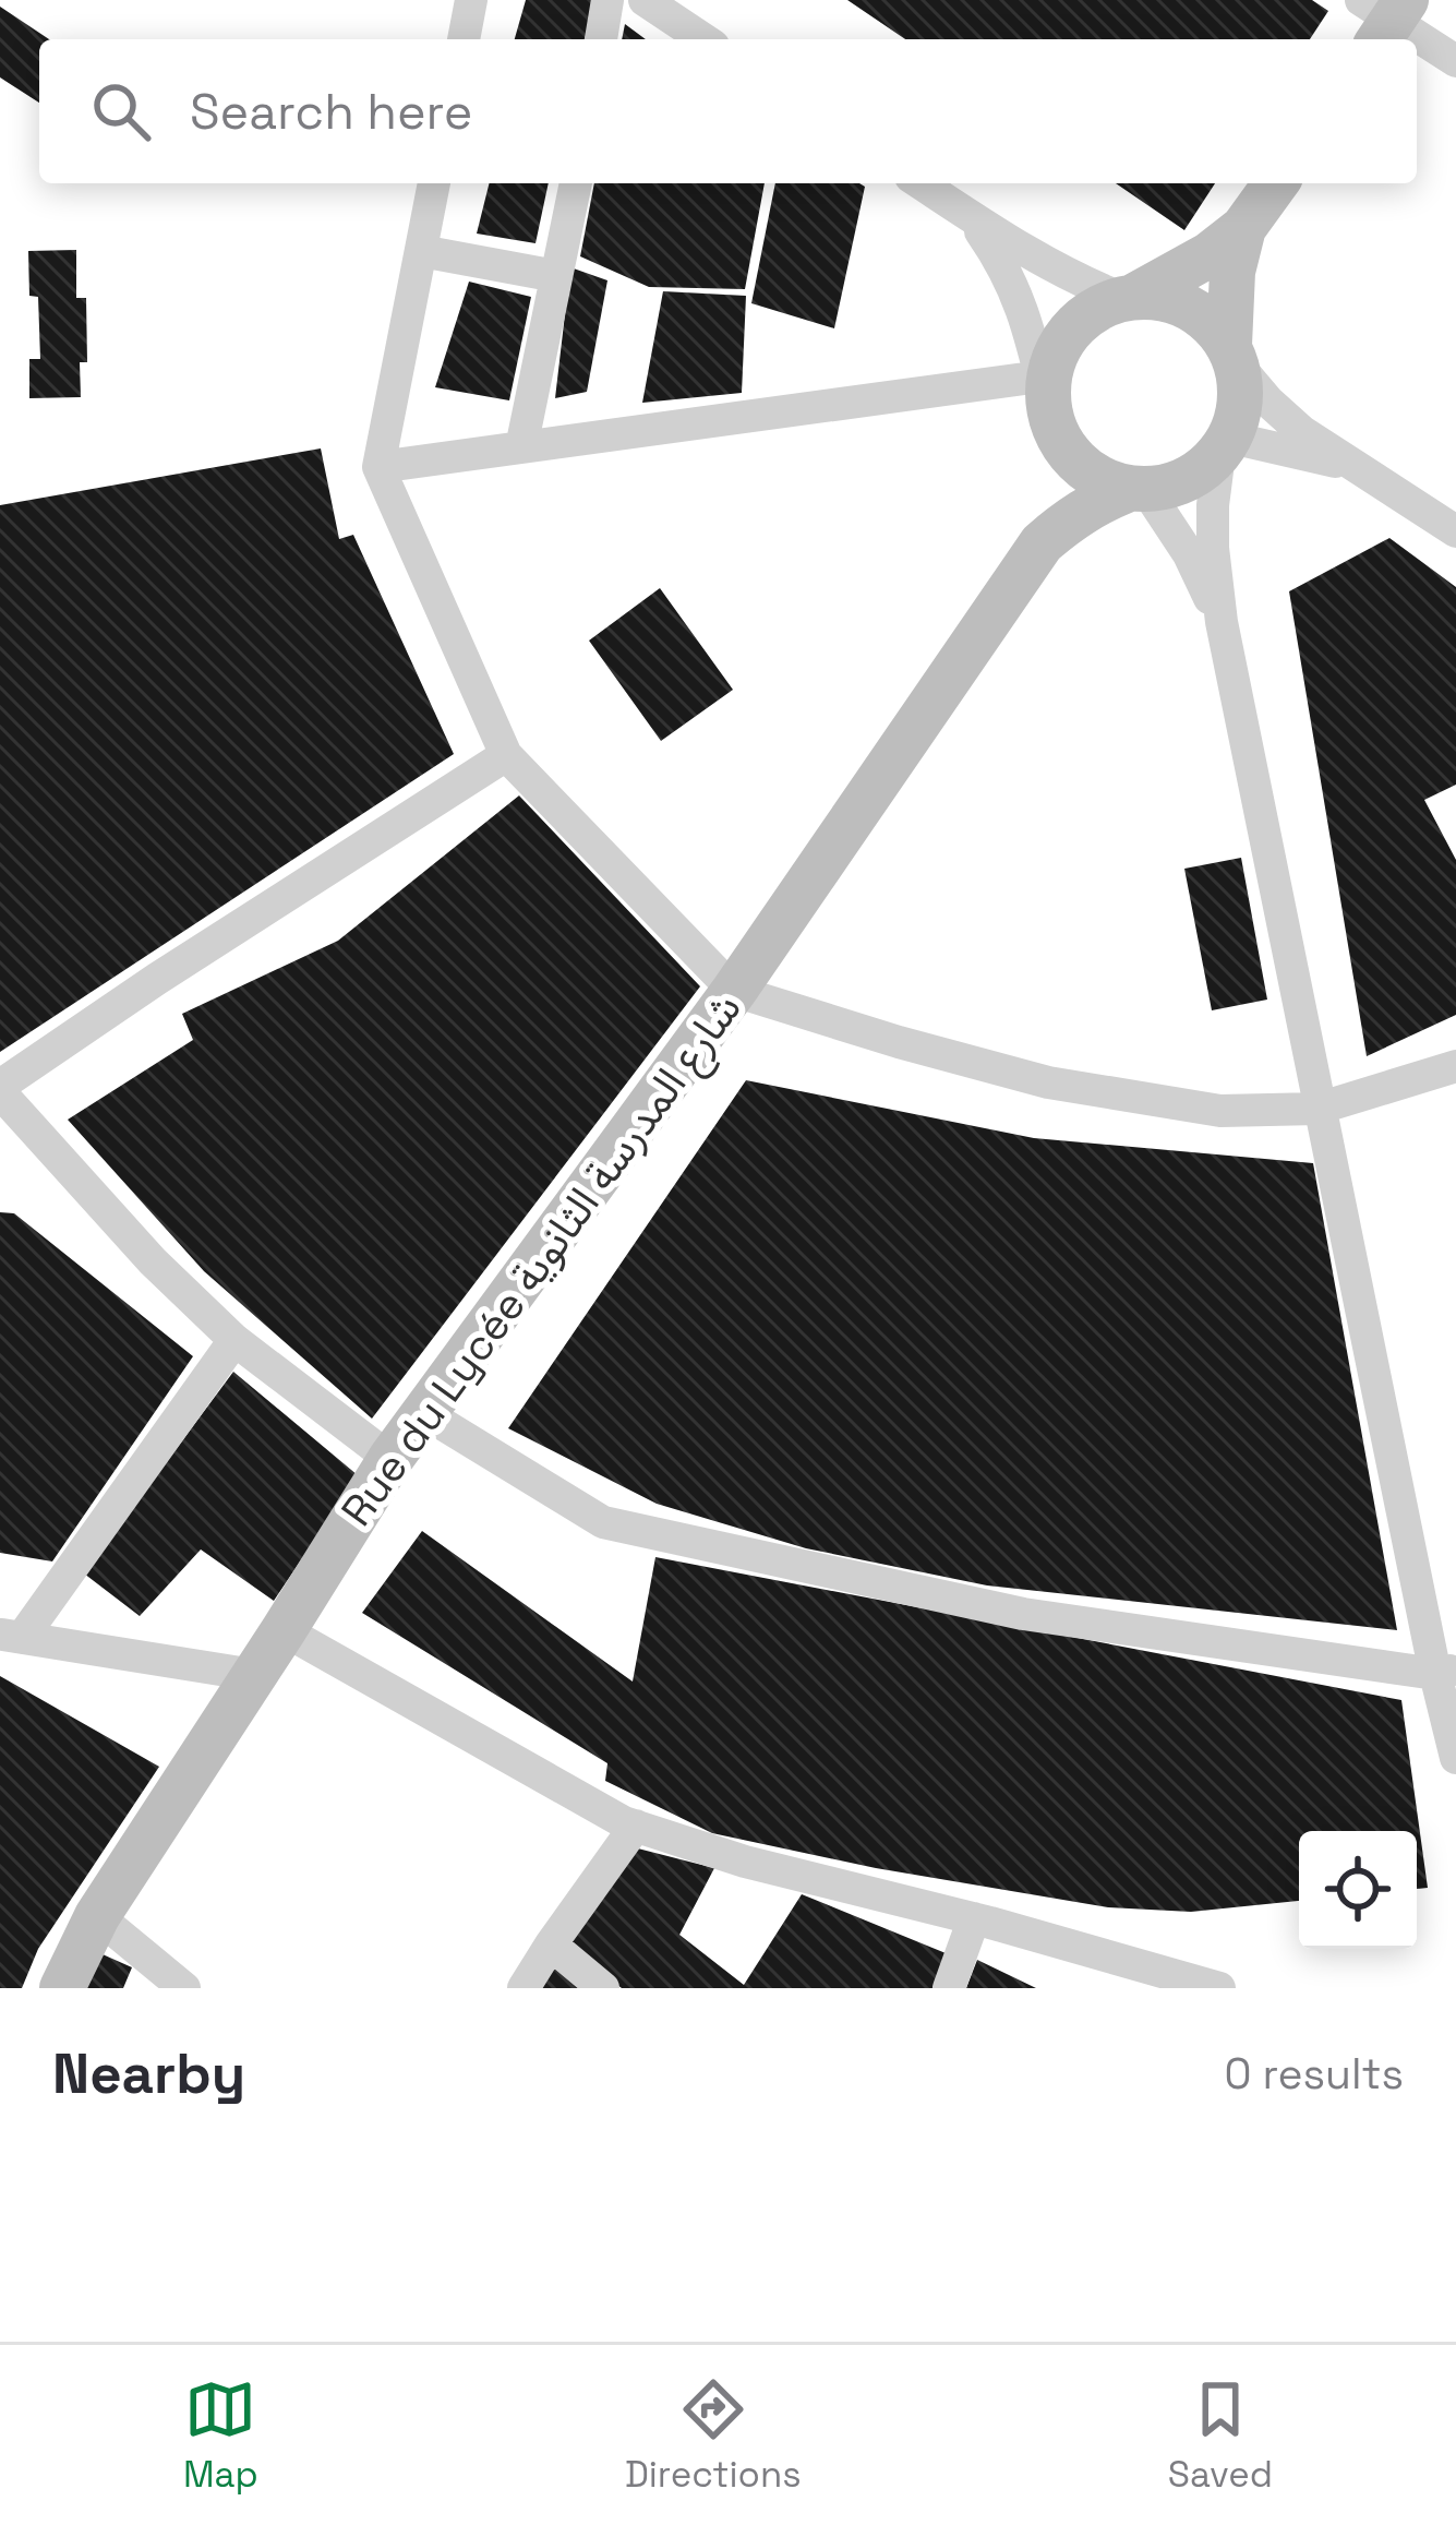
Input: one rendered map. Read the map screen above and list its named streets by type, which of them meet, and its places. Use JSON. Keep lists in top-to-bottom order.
{
  "streets": {
    "street": ["Rue du Lycée شارع المدرسة الثانوية"]
  },
  "page": {
    "search": "Search here",
    "heading": ["Nearby", "0 results"],
    "nav": ["Map", "Directions", "Saved"]
  }
}
